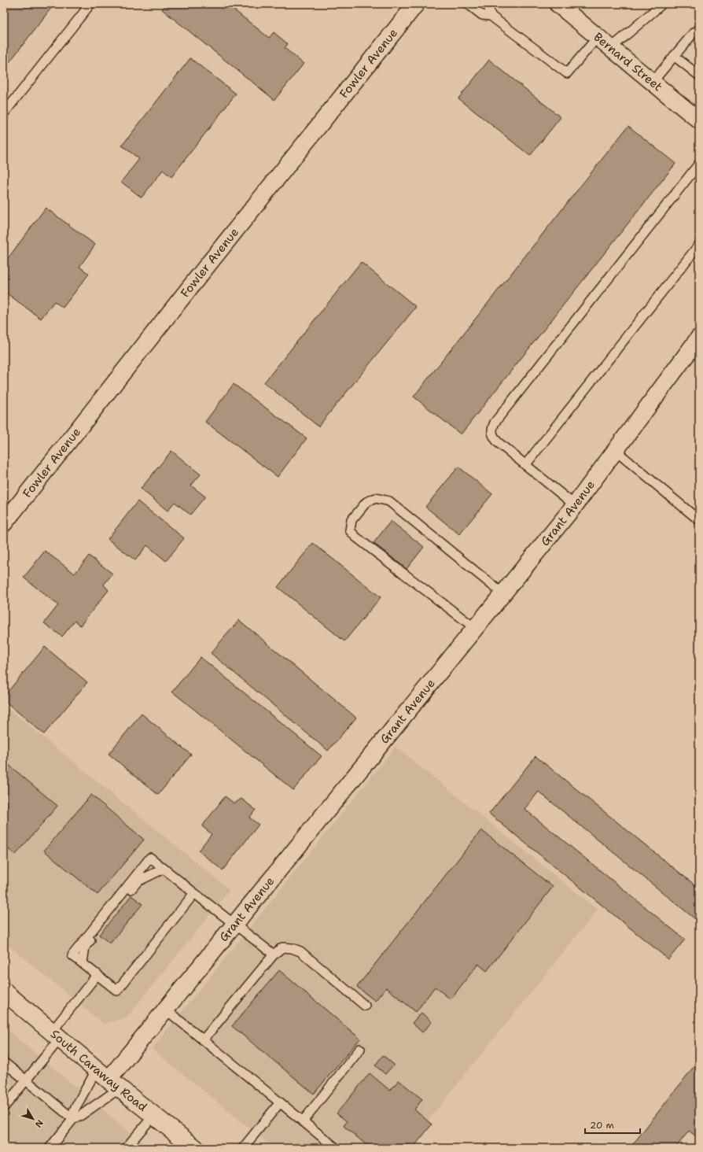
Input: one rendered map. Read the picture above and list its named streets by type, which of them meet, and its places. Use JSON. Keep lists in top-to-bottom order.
{
  "streets": {
    "main road": ["South Caraway Road"],
    "street": ["Bernard Street", "Fowler Avenue", "Grant Avenue"]
  },
  "crossings": [
    ["Grant Avenue", "South Caraway Road"]
  ],
  "scale_bar": "20 m",
  "north": "bottom right"
}
